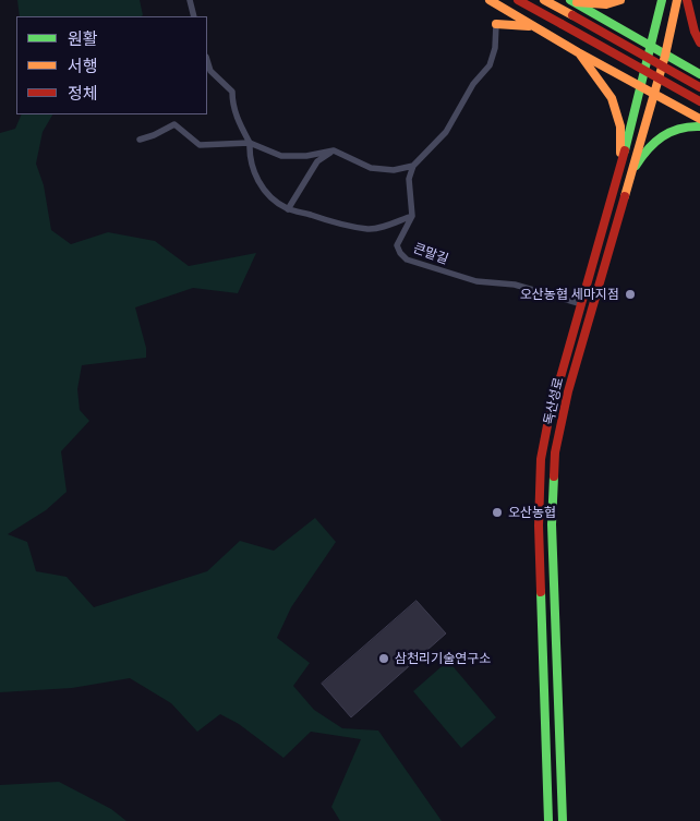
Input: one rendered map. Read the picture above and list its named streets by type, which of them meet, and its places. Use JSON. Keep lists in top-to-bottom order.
{
  "streets": {
    "street": ["큰말길", "독산성로"]
  },
  "crossings": [
    ["큰말길", "독산성로"]
  ],
  "places": ["오산농협 세마지점", "오산농협", "삼천리기술연구소"],
  "legend": ["원활", "서행", "정체"]
}
